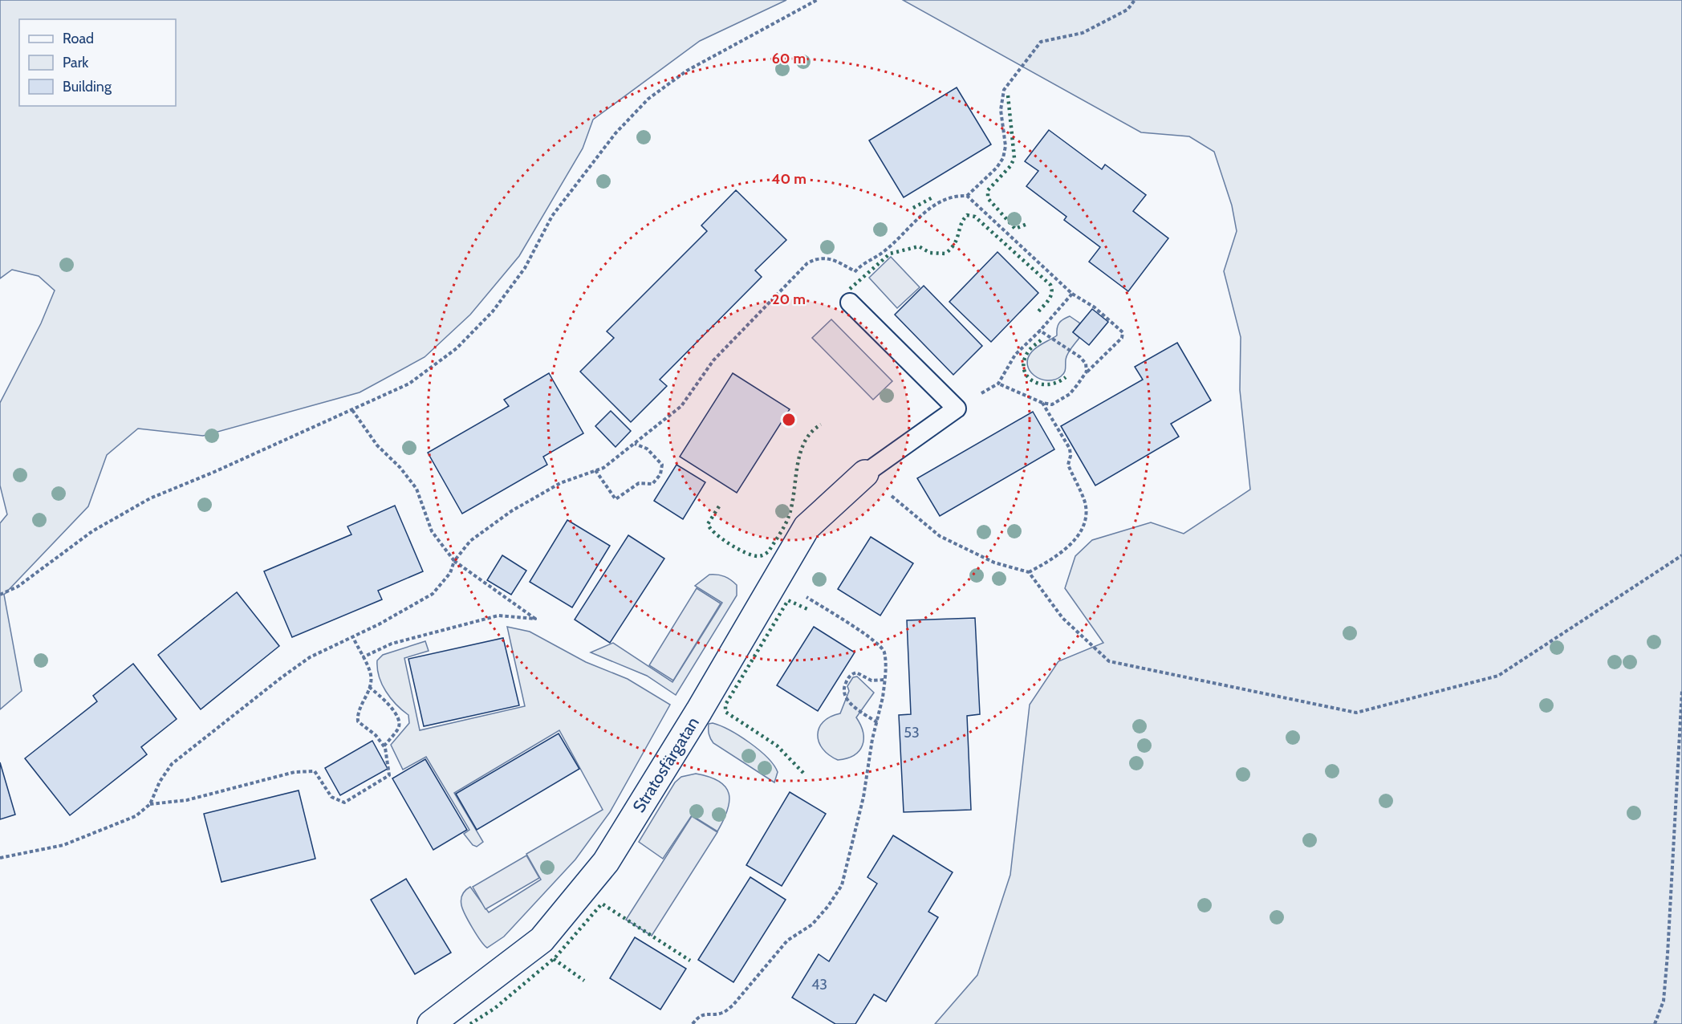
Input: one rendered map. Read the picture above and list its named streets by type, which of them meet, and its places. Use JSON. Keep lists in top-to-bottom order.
{
  "streets": {
    "street": ["Stratosfärgatan"]
  },
  "house_numbers": ["53", "43"],
  "legend": ["Road", "Park", "Building"],
  "rings": ["60 m", "40 m", "20 m"]
}
